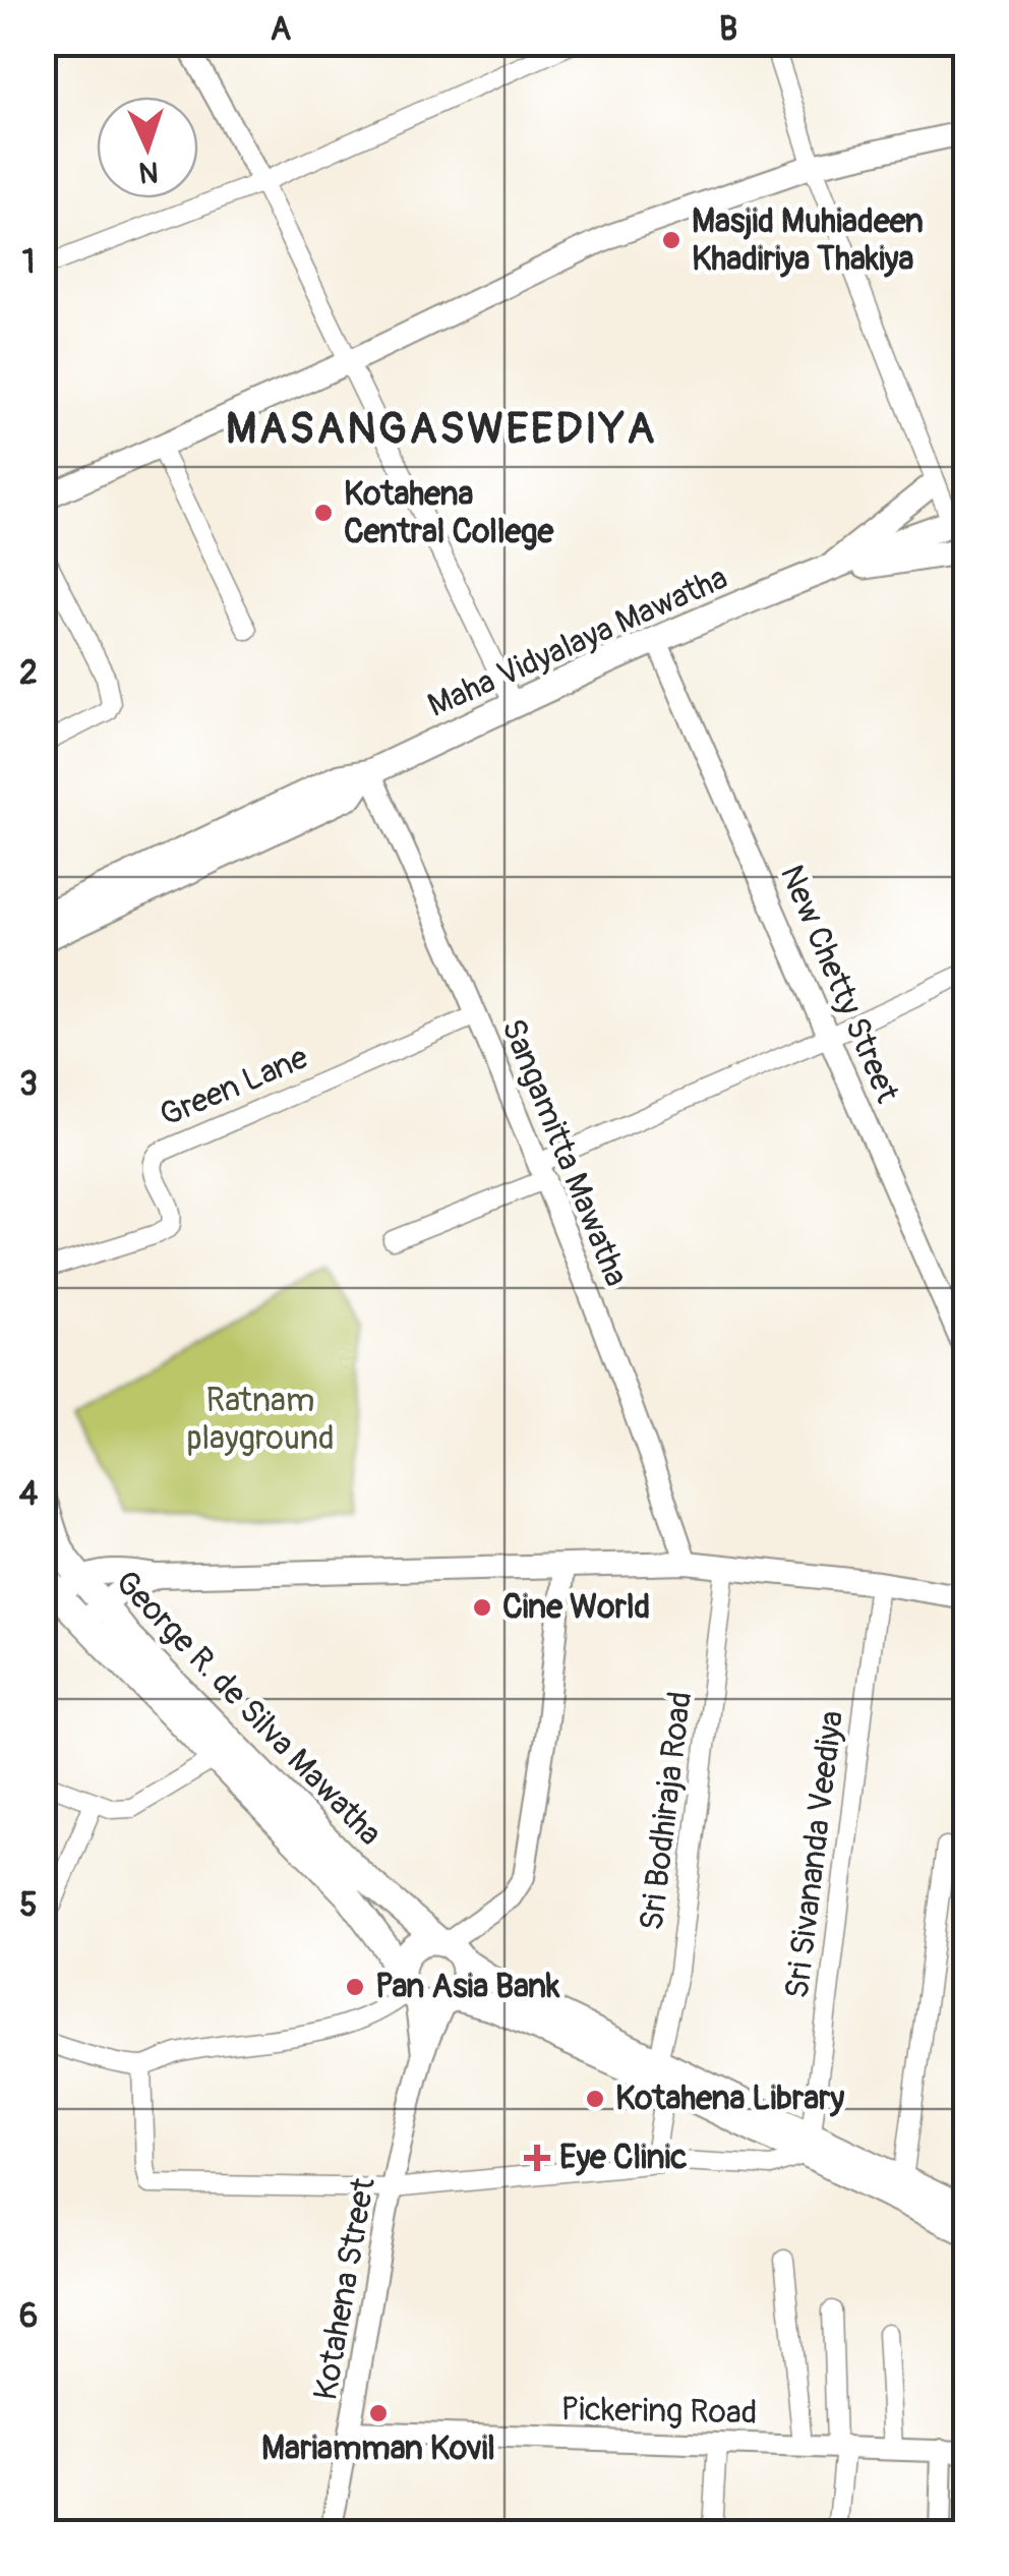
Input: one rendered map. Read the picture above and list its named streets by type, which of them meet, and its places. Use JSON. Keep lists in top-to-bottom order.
{
  "streets": {
    "main road": ["Maha Vidyalaya Mawatha", "George R. de Silva Mawatha"],
    "street": [
      "New Chetty Street",
      "Green Lane",
      "Sangamitta Mawatha",
      "Sri Bodhiraja Road",
      "Sri Sivananda Veediya",
      "Kotahena Street",
      "Pickering Road"
    ]
  },
  "crossings": [
    ["Maha Vidyalaya Mawatha", "New Chetty Street"],
    ["Maha Vidyalaya Mawatha", "Sangamitta Mawatha"],
    ["Green Lane", "Sangamitta Mawatha"],
    ["George R. de Silva Mawatha", "Sri Bodhiraja Road"],
    ["George R. de Silva Mawatha", "Sri Sivananda Veediya"],
    ["George R. de Silva Mawatha", "Kotahena Street"],
    ["Kotahena Street", "Pickering Road"]
  ],
  "districts": ["MASANGASWEEDIYA"],
  "parks": ["Ratnam playground"],
  "places": {
    "other": [
      "Masjid Muhiadeen Khadiriya Thakiya",
      "Kotahena Central College",
      "Cine World",
      "Pan Asia Bank",
      "Kotahena Library",
      "Mariamman Kovil"
    ],
    "health": ["Eye Clinic"]
  },
  "north": "bottom",
  "grid": {
    "columns": ["A", "B"],
    "rows": [
      "1",
      "2",
      "3",
      "4",
      "5",
      "6"
    ]
  }
}
